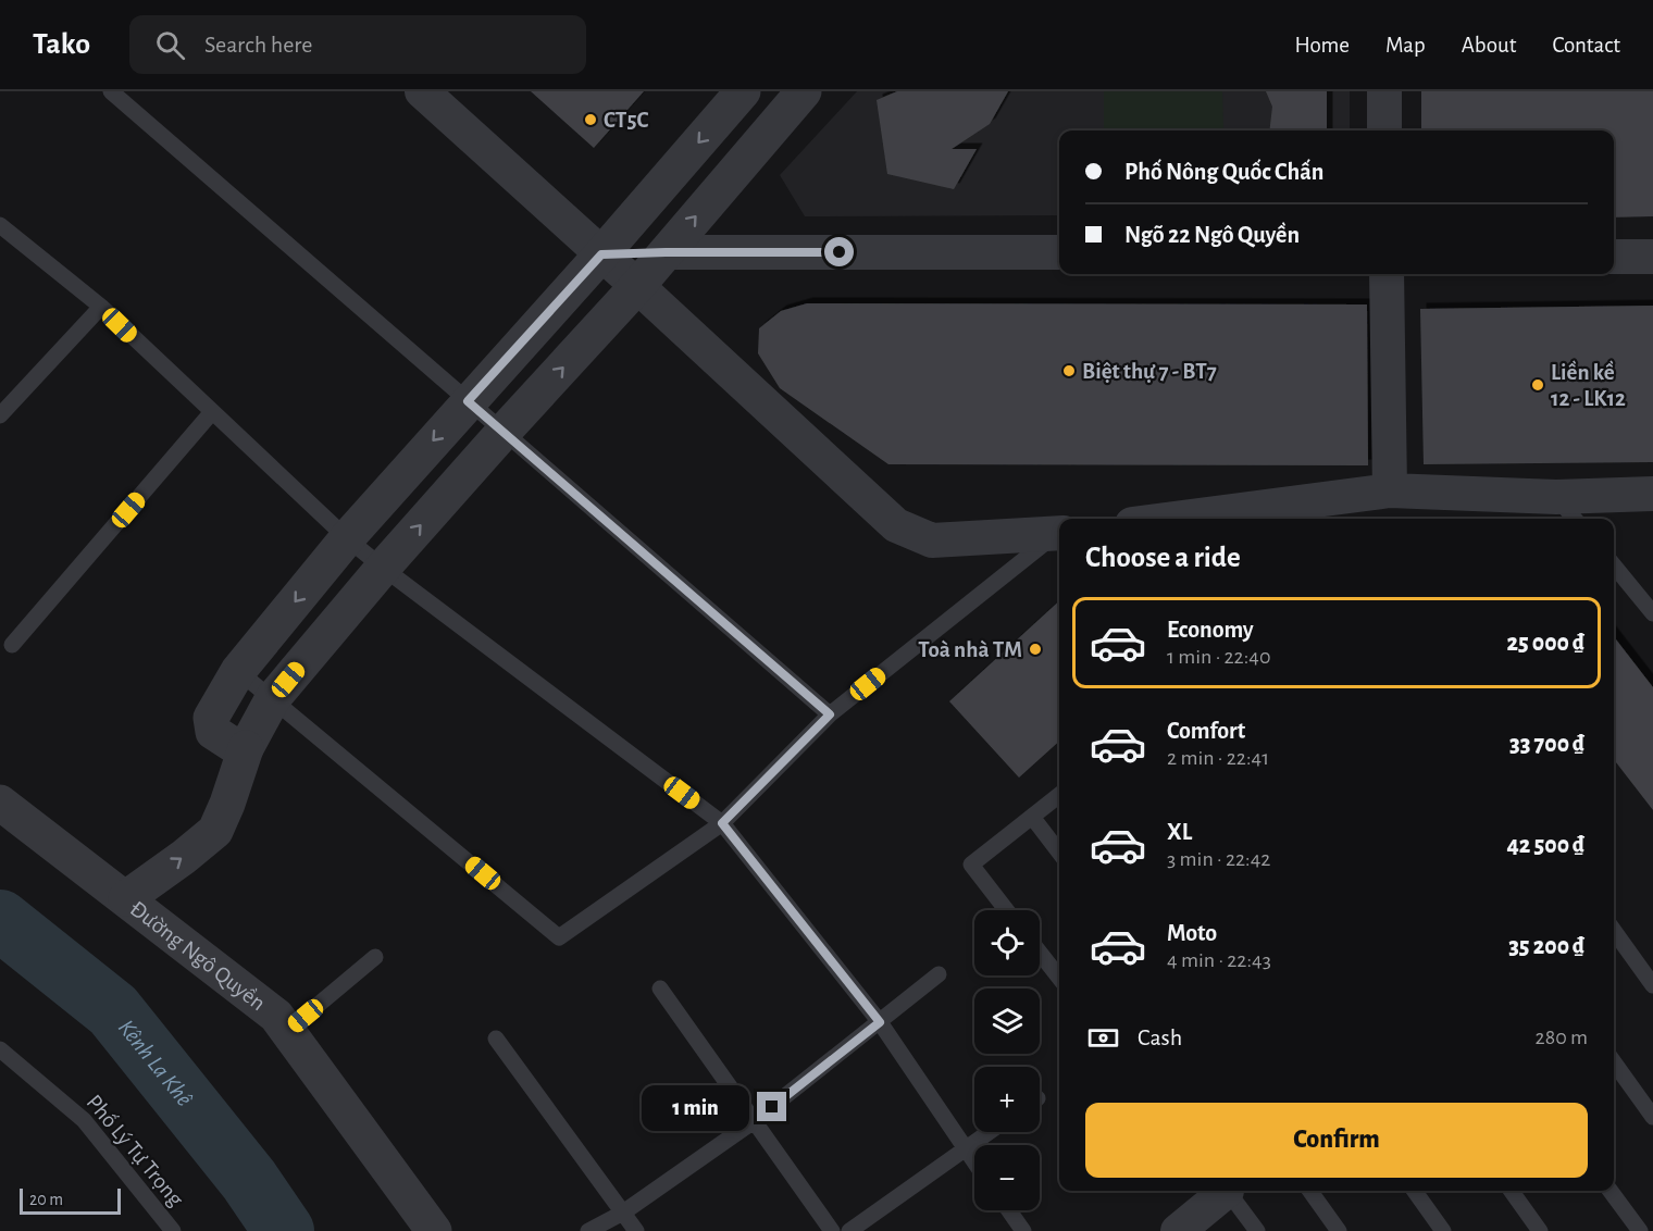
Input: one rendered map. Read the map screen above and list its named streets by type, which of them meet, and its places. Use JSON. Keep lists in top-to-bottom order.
{
  "streets": {
    "street": ["Đường Ngô Quyền"],
    "lane": ["Phố Lý Tự Trọng"]
  },
  "water": ["Kênh La Khê"],
  "places": [
    "CT5C",
    "Biệt thự 7 - BT7",
    "Liền kề 12 - LK12",
    "Toà nhà TM"
  ],
  "scale_bar": "20 m",
  "page": {
    "header": "Tako",
    "search": "Search here",
    "nav": [
      "Home",
      "Map",
      "About",
      "Contact"
    ],
    "banner": ["Phố Nông Quốc Chấn", "Ngõ 22 Ngô Quyền"],
    "heading": "Choose a ride",
    "list": [
      {
        "name": "Economy",
        "note": "1 min · 22:40",
        "value": "25 000 ₫"
      },
      {
        "name": "Comfort",
        "note": "2 min · 22:41",
        "value": "33 700 ₫"
      },
      {
        "name": "XL",
        "note": "3 min · 22:42",
        "value": "42 500 ₫"
      },
      {
        "name": "Moto",
        "note": "4 min · 22:43",
        "value": "35 200 ₫"
      }
    ],
    "map_buttons": ["+", "−"],
    "pay": ["Cash", "280 m"],
    "bubble": "1 min",
    "buttons": "Confirm",
    "scale": "20 m"
  }
}
